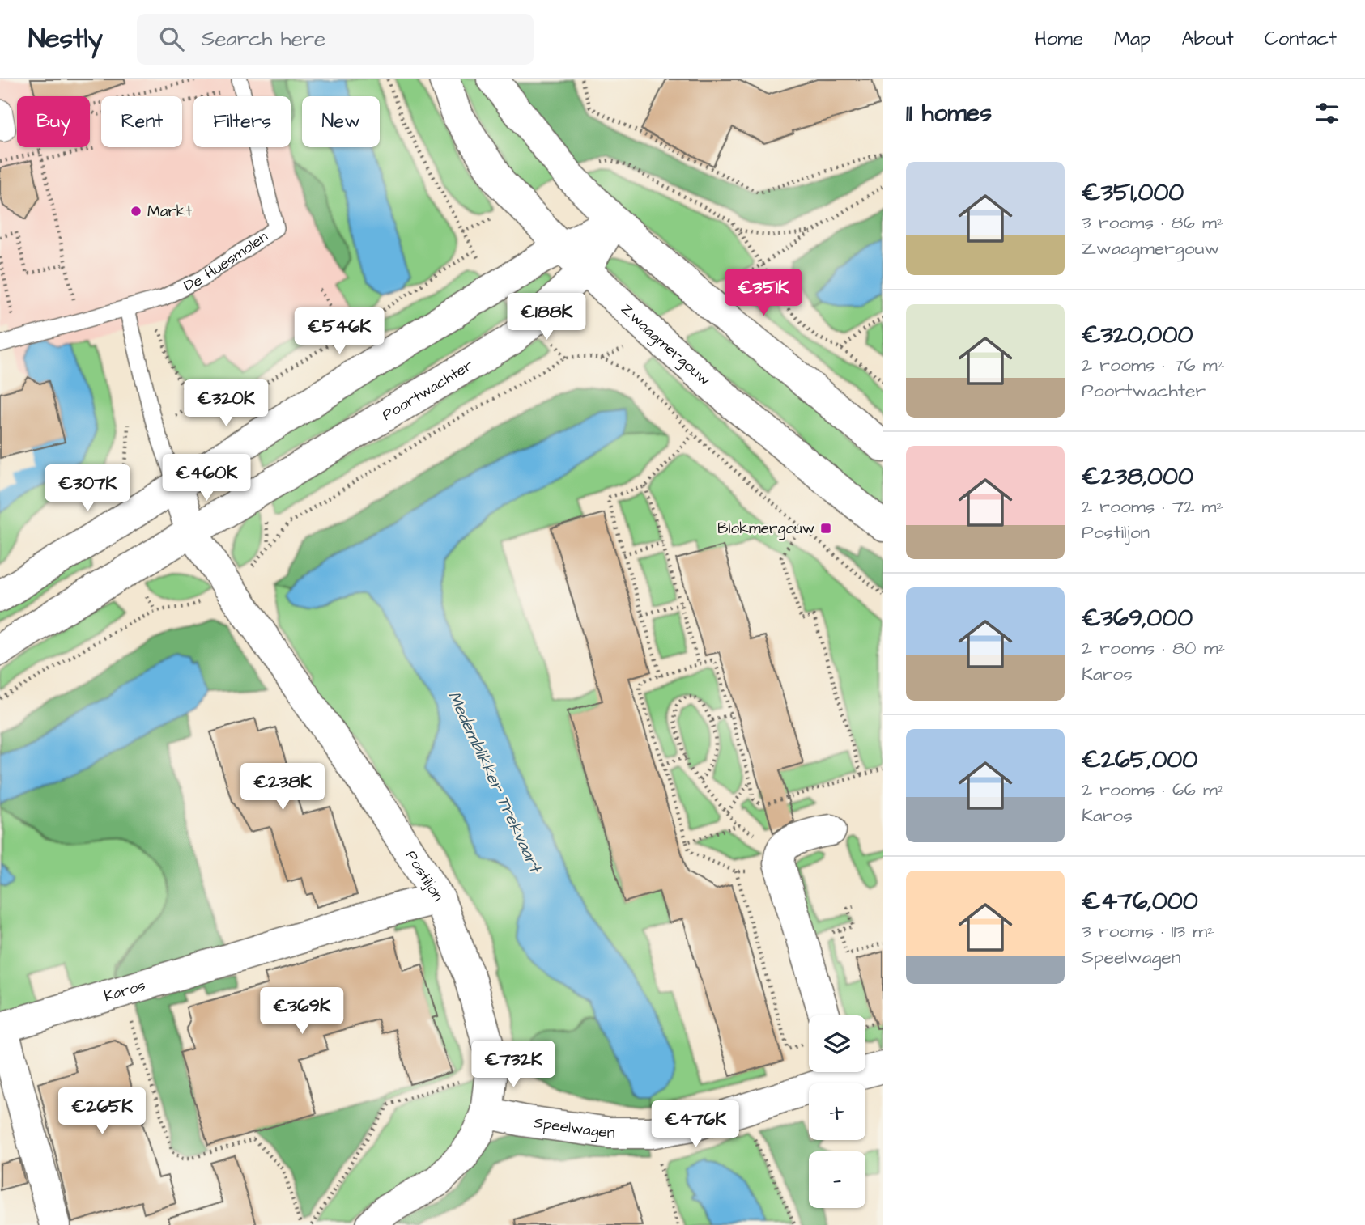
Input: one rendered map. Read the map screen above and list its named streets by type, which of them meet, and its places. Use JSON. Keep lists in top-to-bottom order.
{
  "streets": {
    "street": [
      "Zwaagmergouw",
      "Poortwachter",
      "Postiljon",
      "Karos",
      "Speelwagen"
    ],
    "lane": ["De Huesmolen"]
  },
  "crossings": [
    ["Zwaagmergouw", "Poortwachter"],
    ["Poortwachter", "Postiljon"],
    ["Postiljon", "Karos"],
    ["Postiljon", "Speelwagen"]
  ],
  "water": ["Medemblikker Trekvaart"],
  "places": {
    "other": ["Markt"],
    "transit": ["Blokmergouw"]
  },
  "page": {
    "header": "Nestly",
    "search": "Search here",
    "nav": [
      "Home",
      "Map",
      "About",
      "Contact"
    ],
    "heading": "11 homes",
    "chip": [
      "Buy",
      "Rent",
      "Filters",
      "New"
    ],
    "list": [
      {
        "name": "€351,000",
        "note": "3 rooms · 86 m² · Zwaagmergouw"
      },
      {
        "name": "€320,000",
        "note": "2 rooms · 76 m² · Poortwachter"
      },
      {
        "name": "€238,000",
        "note": "2 rooms · 72 m² · Postiljon"
      },
      {
        "name": "€369,000",
        "note": "2 rooms · 80 m² · Karos"
      },
      {
        "name": "€265,000",
        "note": "2 rooms · 66 m² · Karos"
      },
      {
        "name": "€476,000",
        "note": "3 rooms · 113 m² · Speelwagen"
      }
    ],
    "price": [
      "€351K",
      "€188K",
      "€546K",
      "€320K",
      "€460K",
      "€307K",
      "€238K",
      "€369K",
      "€732K",
      "€265K",
      "€476K"
    ],
    "map_buttons": ["+", "−"]
  }
}
